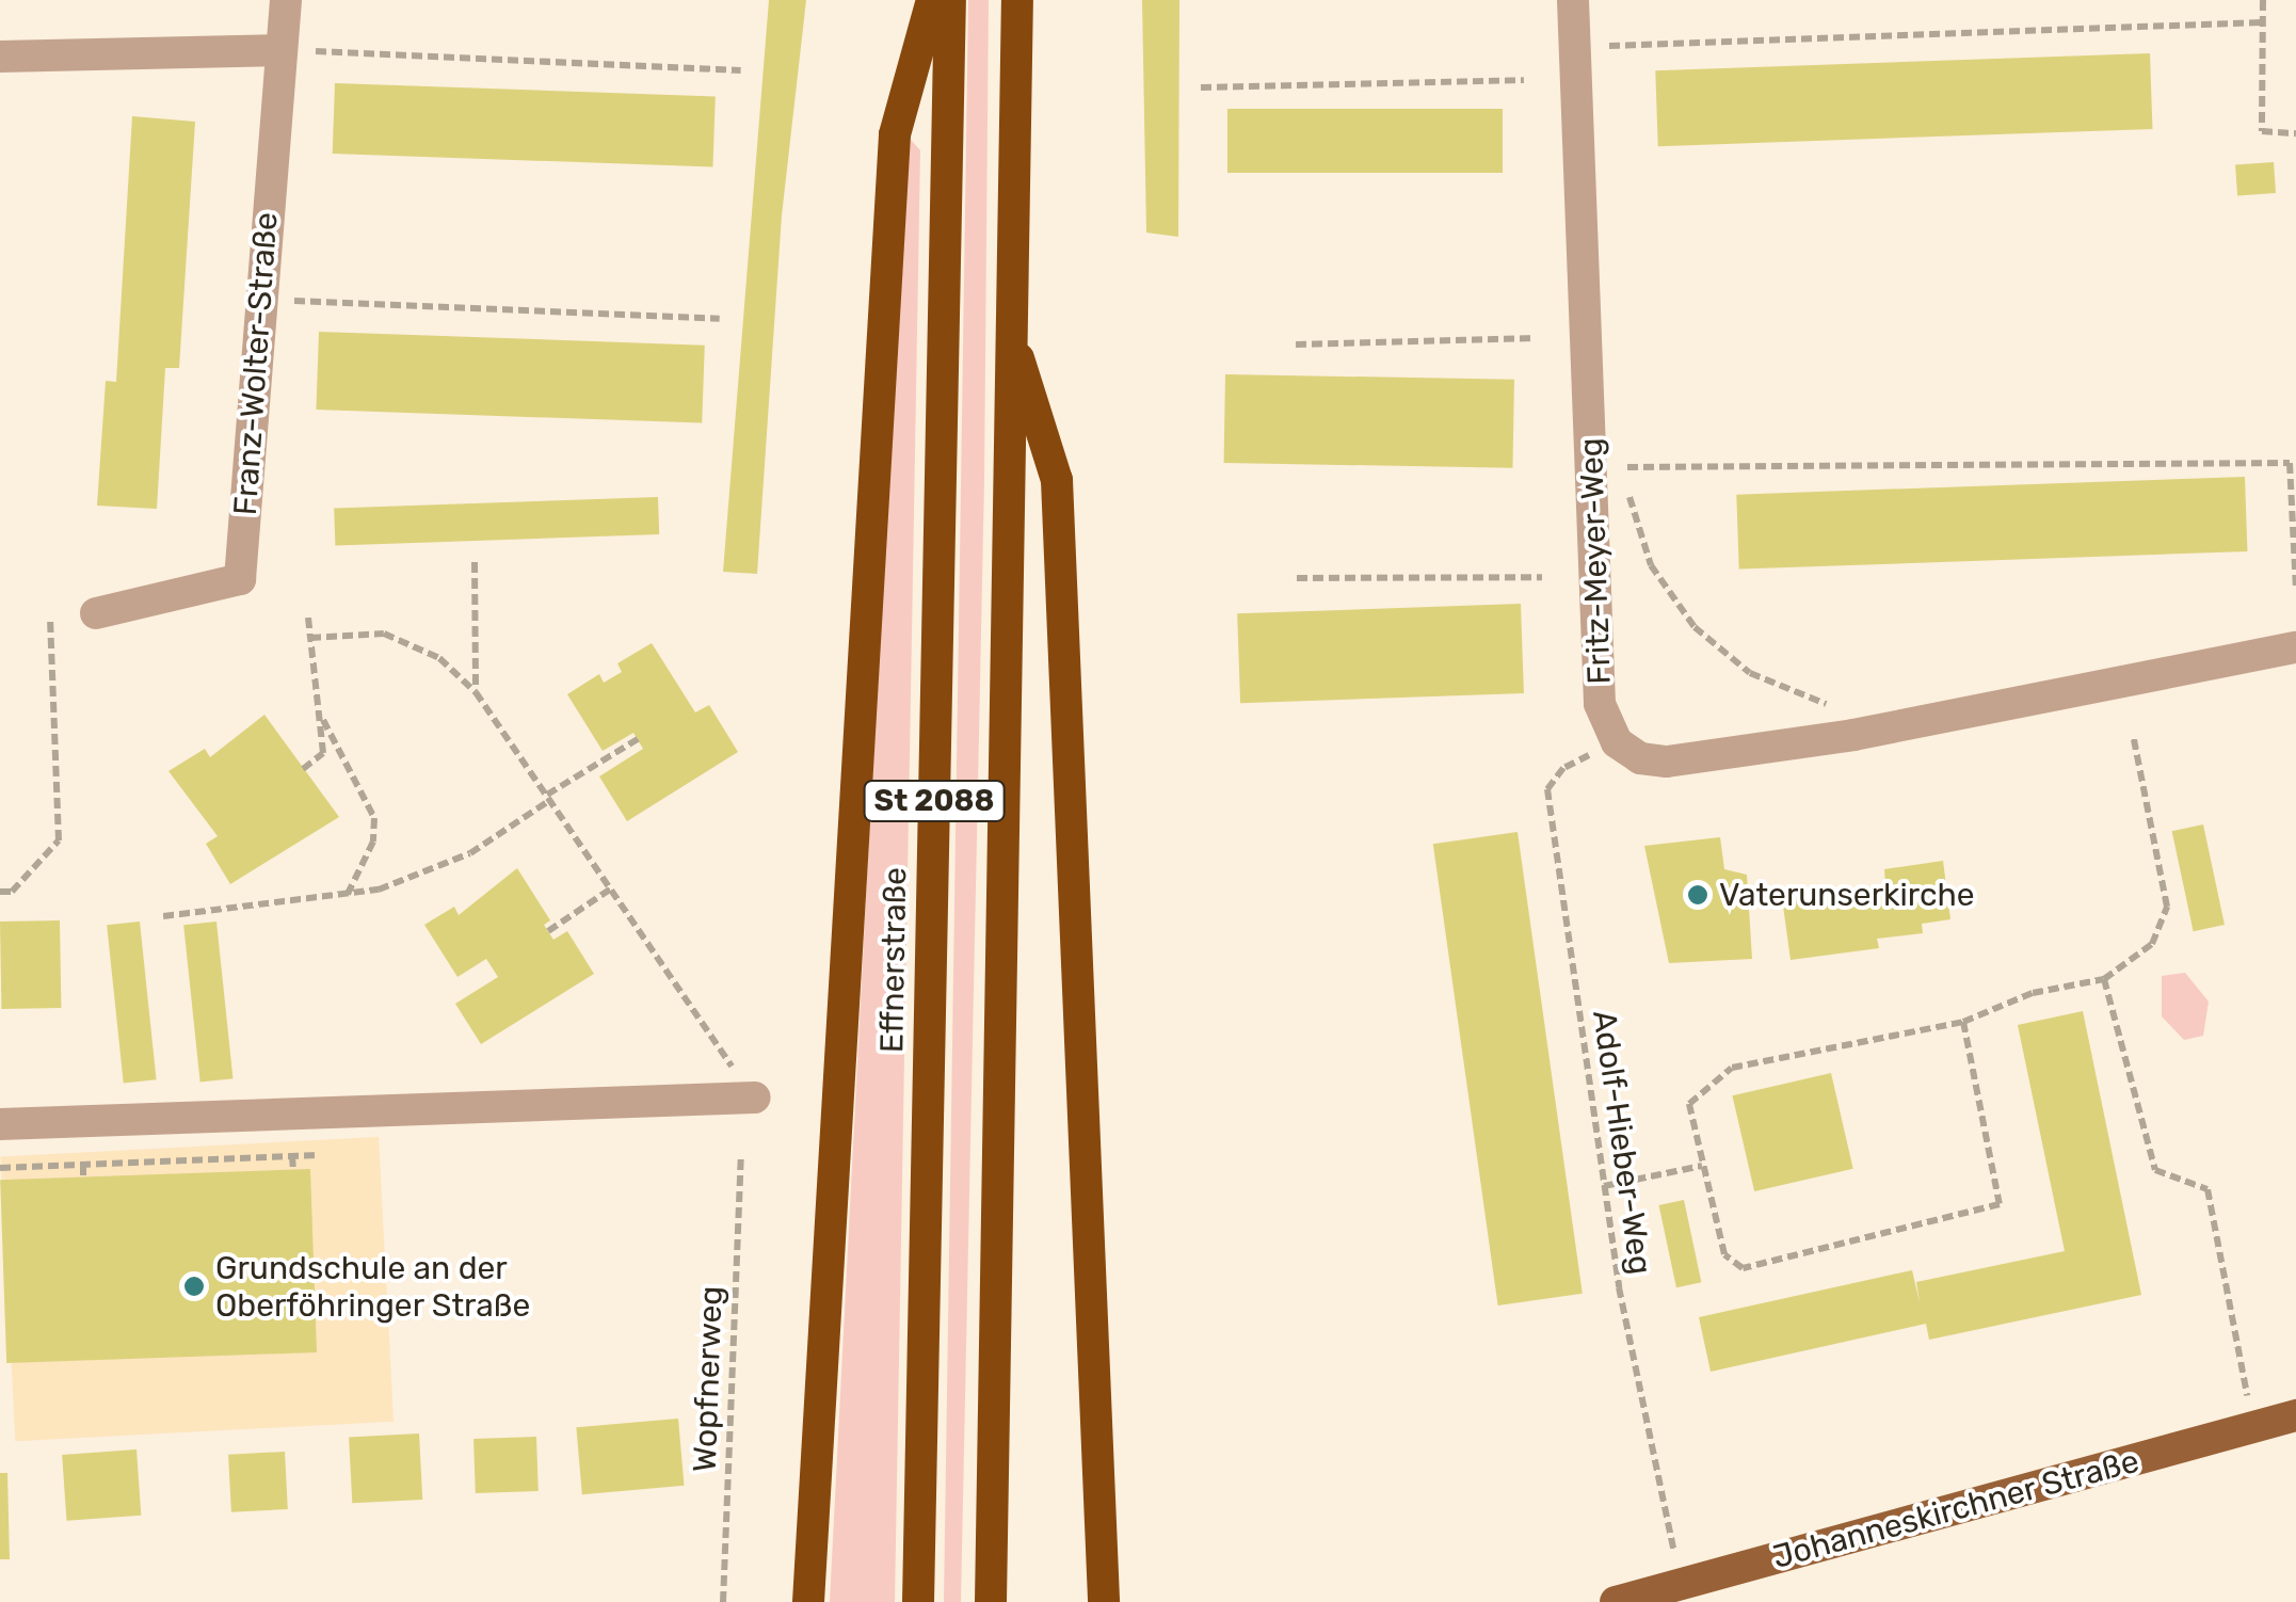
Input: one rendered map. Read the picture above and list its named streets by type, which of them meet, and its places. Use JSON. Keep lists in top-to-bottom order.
{
  "streets": {
    "highway": ["St 2088", "Effnerstraße"],
    "main road": ["Johanneskirchner Straße"],
    "street": ["Franz-Wolter-Straße", "Fritz-Meyer-Weg"],
    "path": ["Adolf-Hieber-Weg", "Wopfnerweg"]
  },
  "crossings": [
    ["Fritz-Meyer-Weg", "Adolf-Hieber-Weg"],
    ["Adolf-Hieber-Weg", "Johanneskirchner Straße"]
  ],
  "places": ["Vaterunserkirche", "Grundschule an der Oberföhringer Straße"]
}
